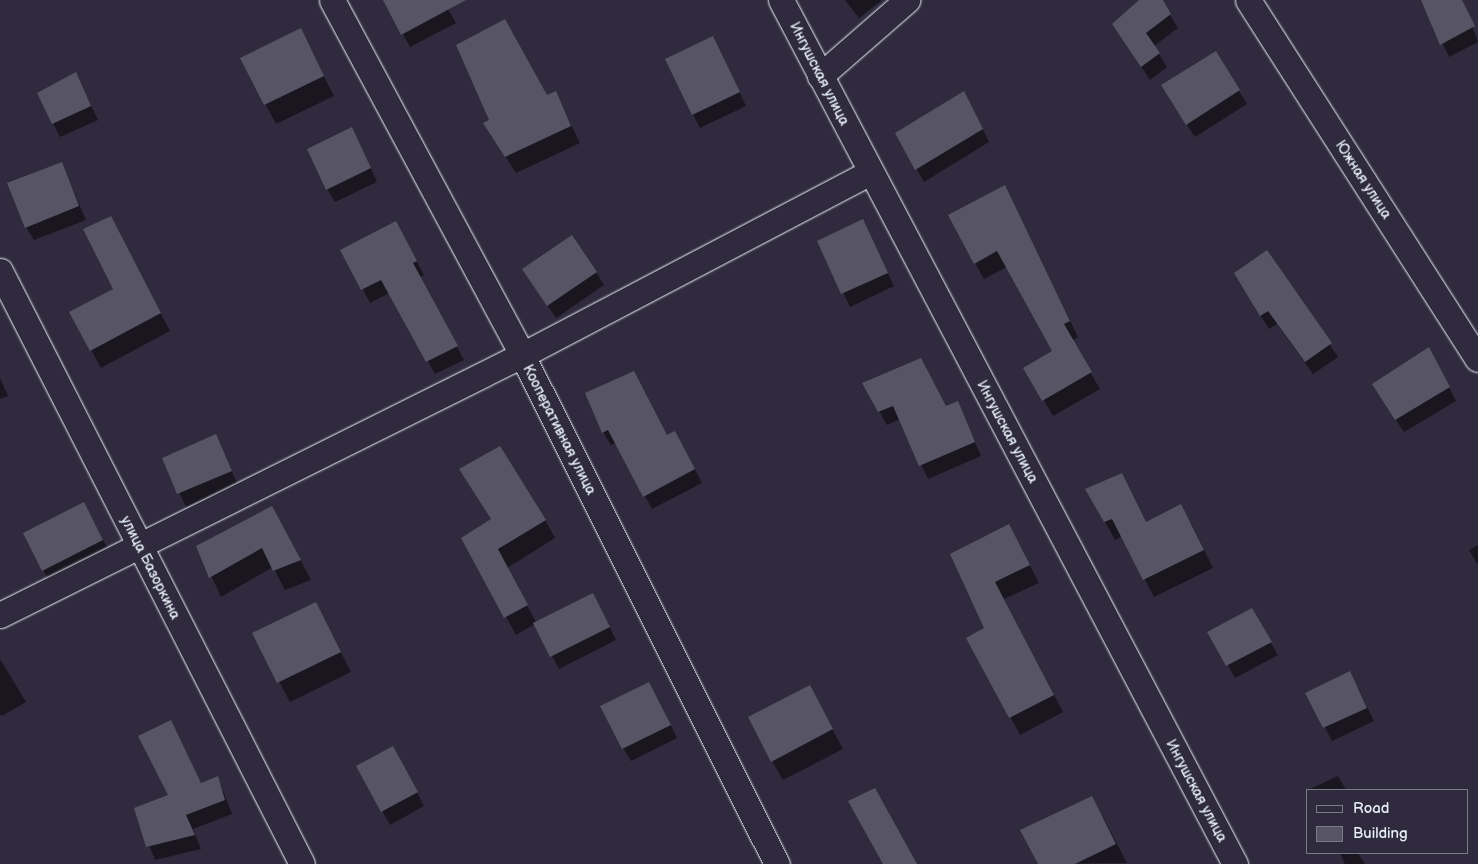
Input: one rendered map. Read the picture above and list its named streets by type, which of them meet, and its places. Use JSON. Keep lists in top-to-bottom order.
{
  "streets": {
    "street": [
      "Ингушская улица",
      "Южная улица",
      "Кооперативная улица",
      "улица Базоркина"
    ]
  },
  "legend": ["Road", "Building"]
}
